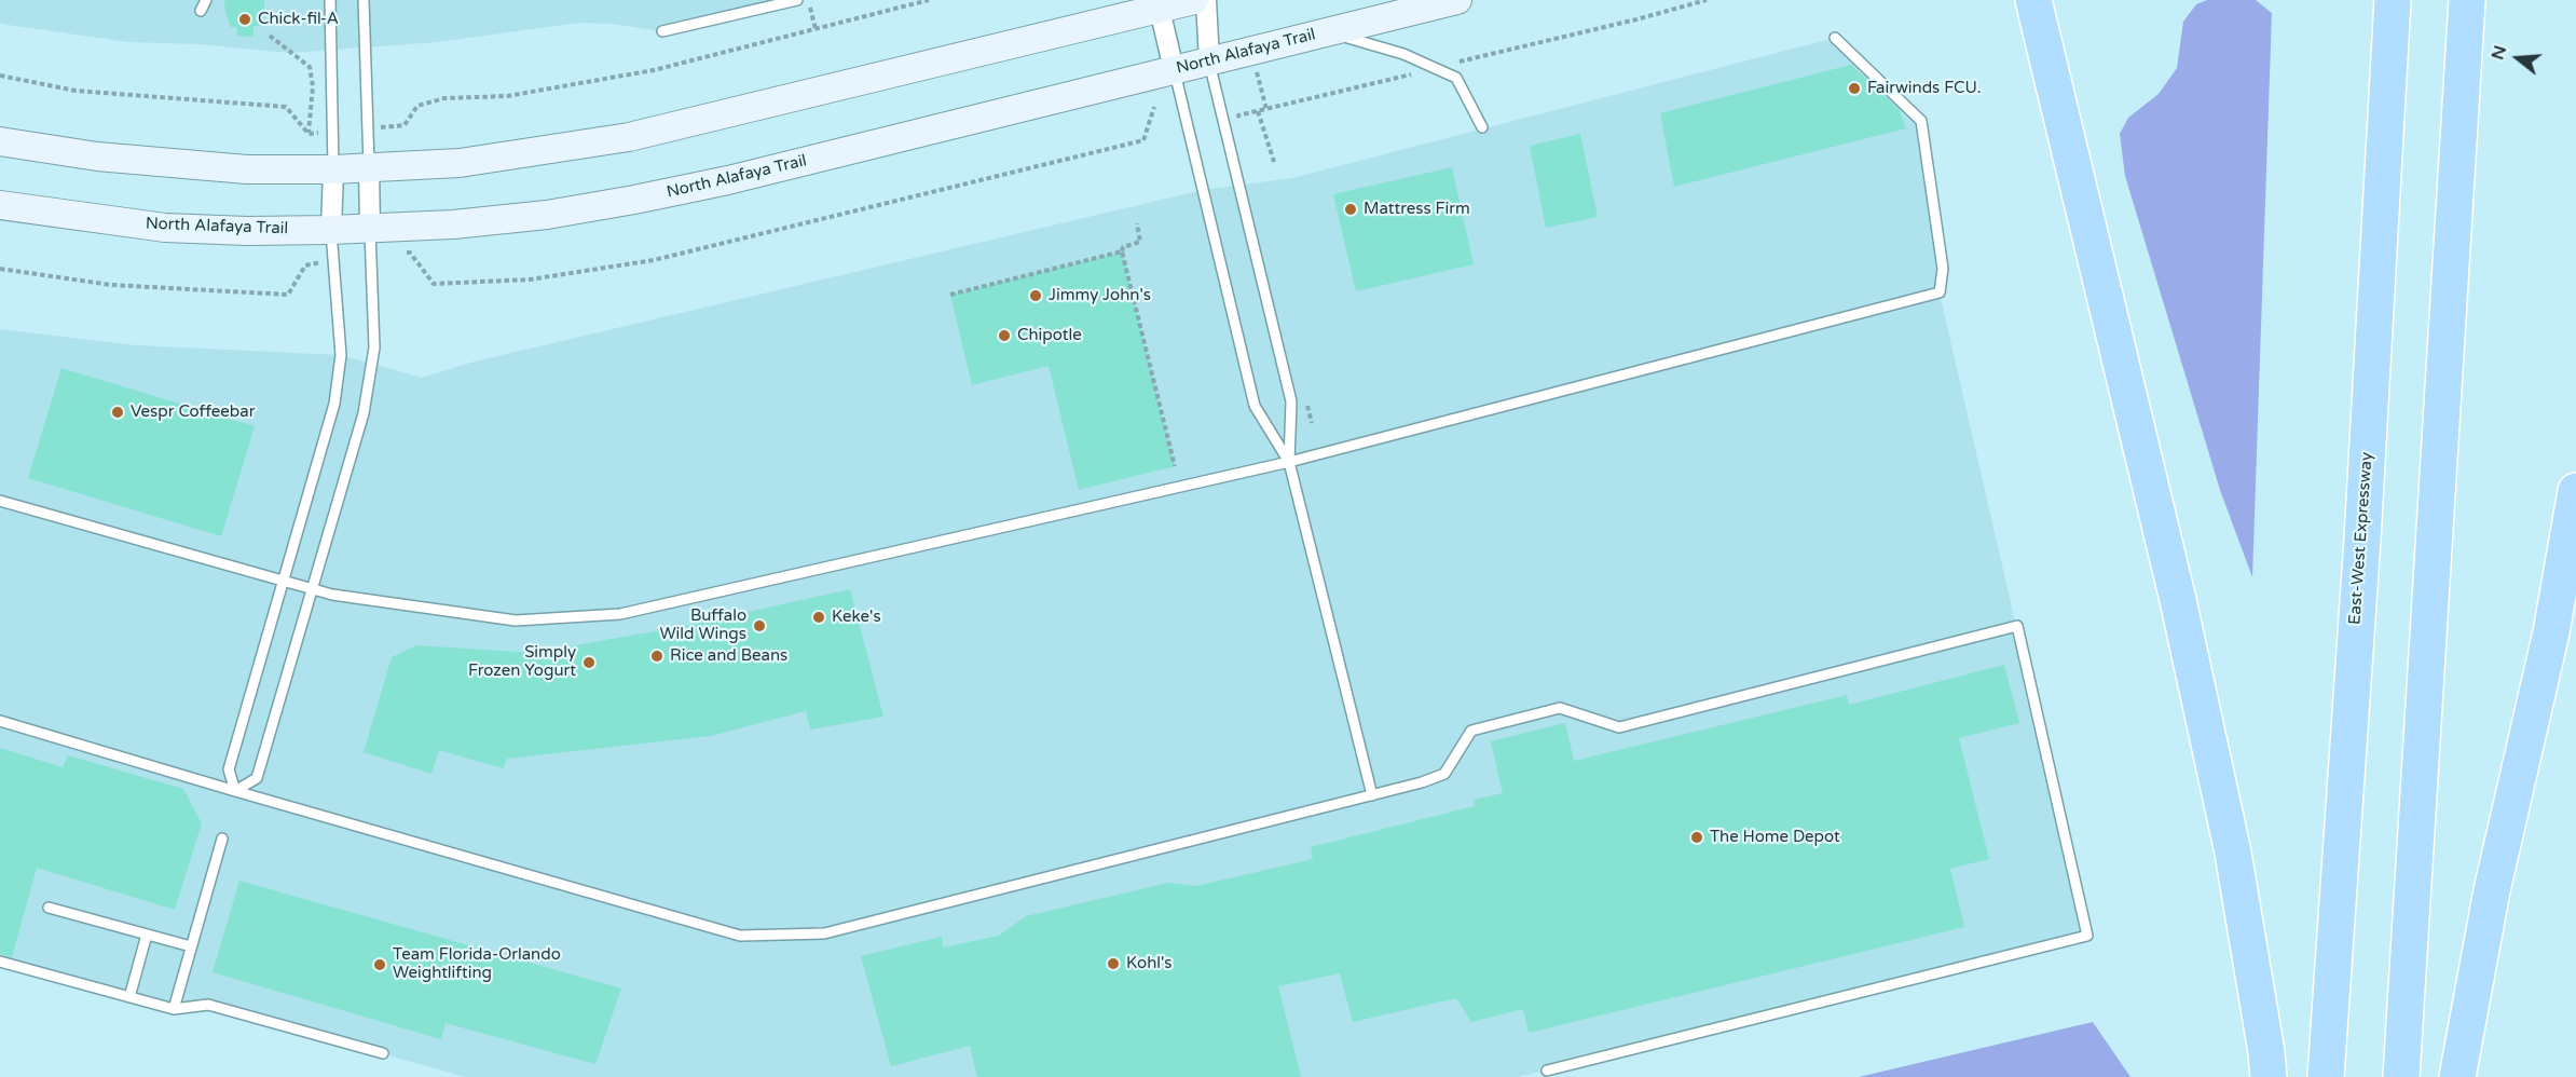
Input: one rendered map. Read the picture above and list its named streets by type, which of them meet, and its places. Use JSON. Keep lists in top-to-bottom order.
{
  "streets": {
    "highway": ["East-West Expressway"],
    "main road": ["North Alafaya Trail"]
  },
  "places": [
    "Chick-fil-A",
    "Fairwinds FCU.",
    "Mattress Firm",
    "Jimmy John's",
    "Chipotle",
    "Vespr Coffeebar",
    "Keke's",
    "Buffalo Wild Wings",
    "Rice and Beans",
    "Simply Frozen Yogurt",
    "The Home Depot",
    "Kohl's",
    "Team Florida-Orlando Weightlifting"
  ],
  "north": "left"
}
